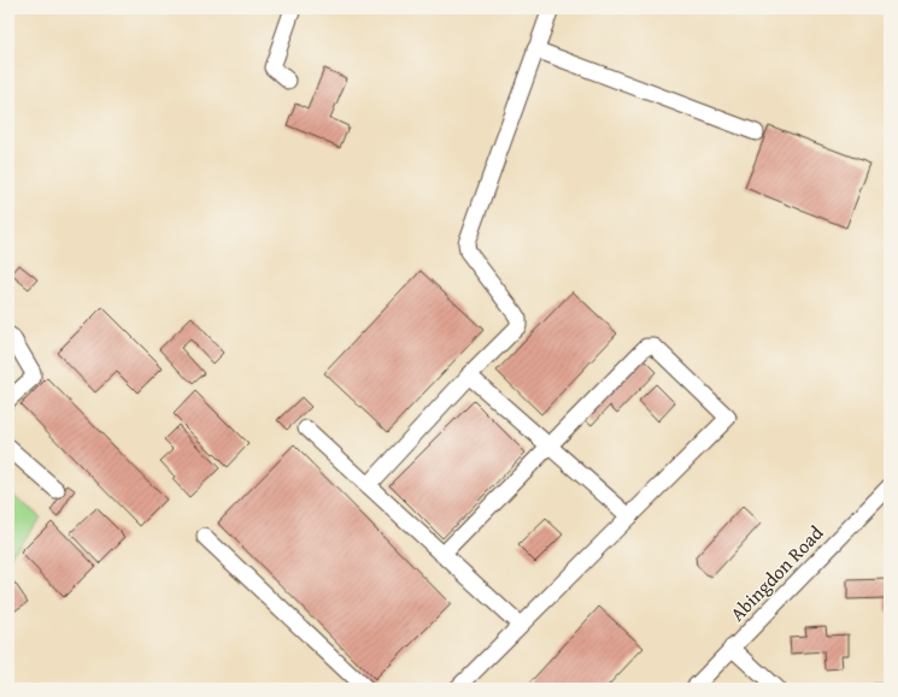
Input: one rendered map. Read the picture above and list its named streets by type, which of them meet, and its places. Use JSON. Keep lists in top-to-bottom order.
{
  "streets": {
    "street": ["Abingdon Road"]
  }
}
